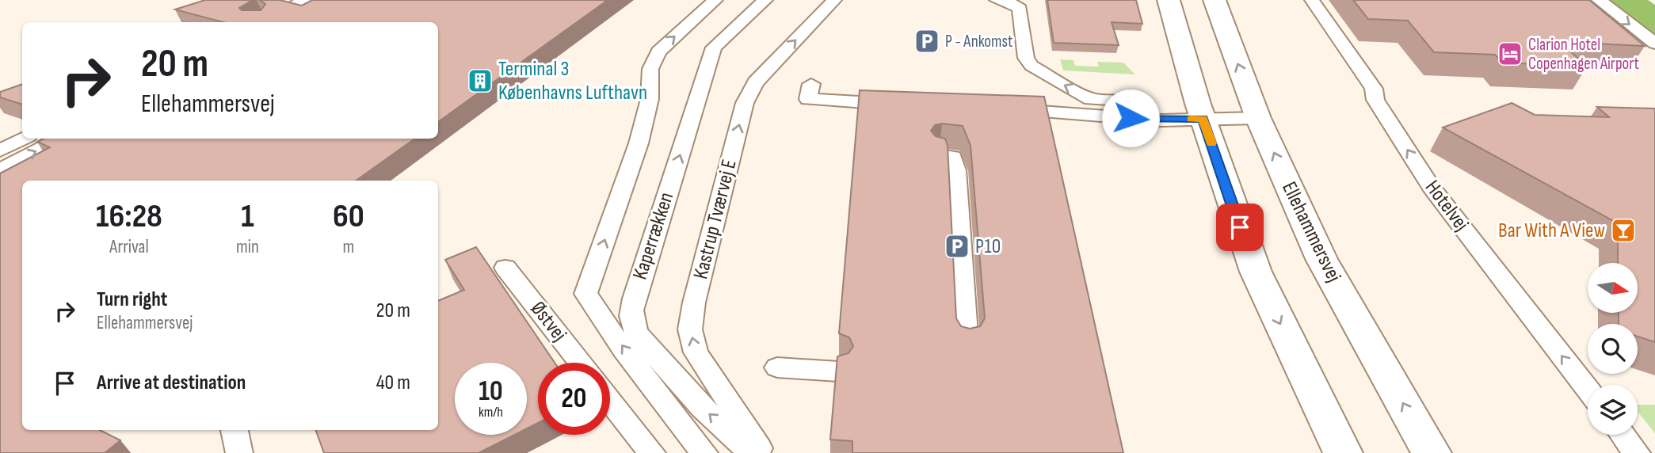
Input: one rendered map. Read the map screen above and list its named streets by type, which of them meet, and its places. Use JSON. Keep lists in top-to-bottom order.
{
  "streets": {
    "street": ["Ellehammersvej"],
    "lane": [
      "Hotelvej",
      "Kastrup Tværvej E",
      "Kaperrækken",
      "Østvej"
    ]
  },
  "one_way": ["Hotelvej", "Kastrup Tværvej E", "Kaperrækken"],
  "places": {
    "parking": ["P - Ankomst", "P10"],
    "hotel": ["Clarion Hotel Copenhagen Airport"],
    "building": ["Terminal 3 Københavns Lufthavn"],
    "bar": ["Bar With A View"]
  },
  "north": "right",
  "page": {
    "turn": ["20 m", "Ellehammersvej"],
    "eta": [
      "16:28",
      "Arrival",
      "1",
      "min",
      "60",
      "m"
    ],
    "list": [
      {
        "name": "Turn right",
        "note": "Ellehammersvej",
        "value": "20 m"
      },
      {
        "name": "Arrive at destination",
        "value": "40 m"
      }
    ],
    "speed": "10 km/h",
    "limit": "20"
  }
}
